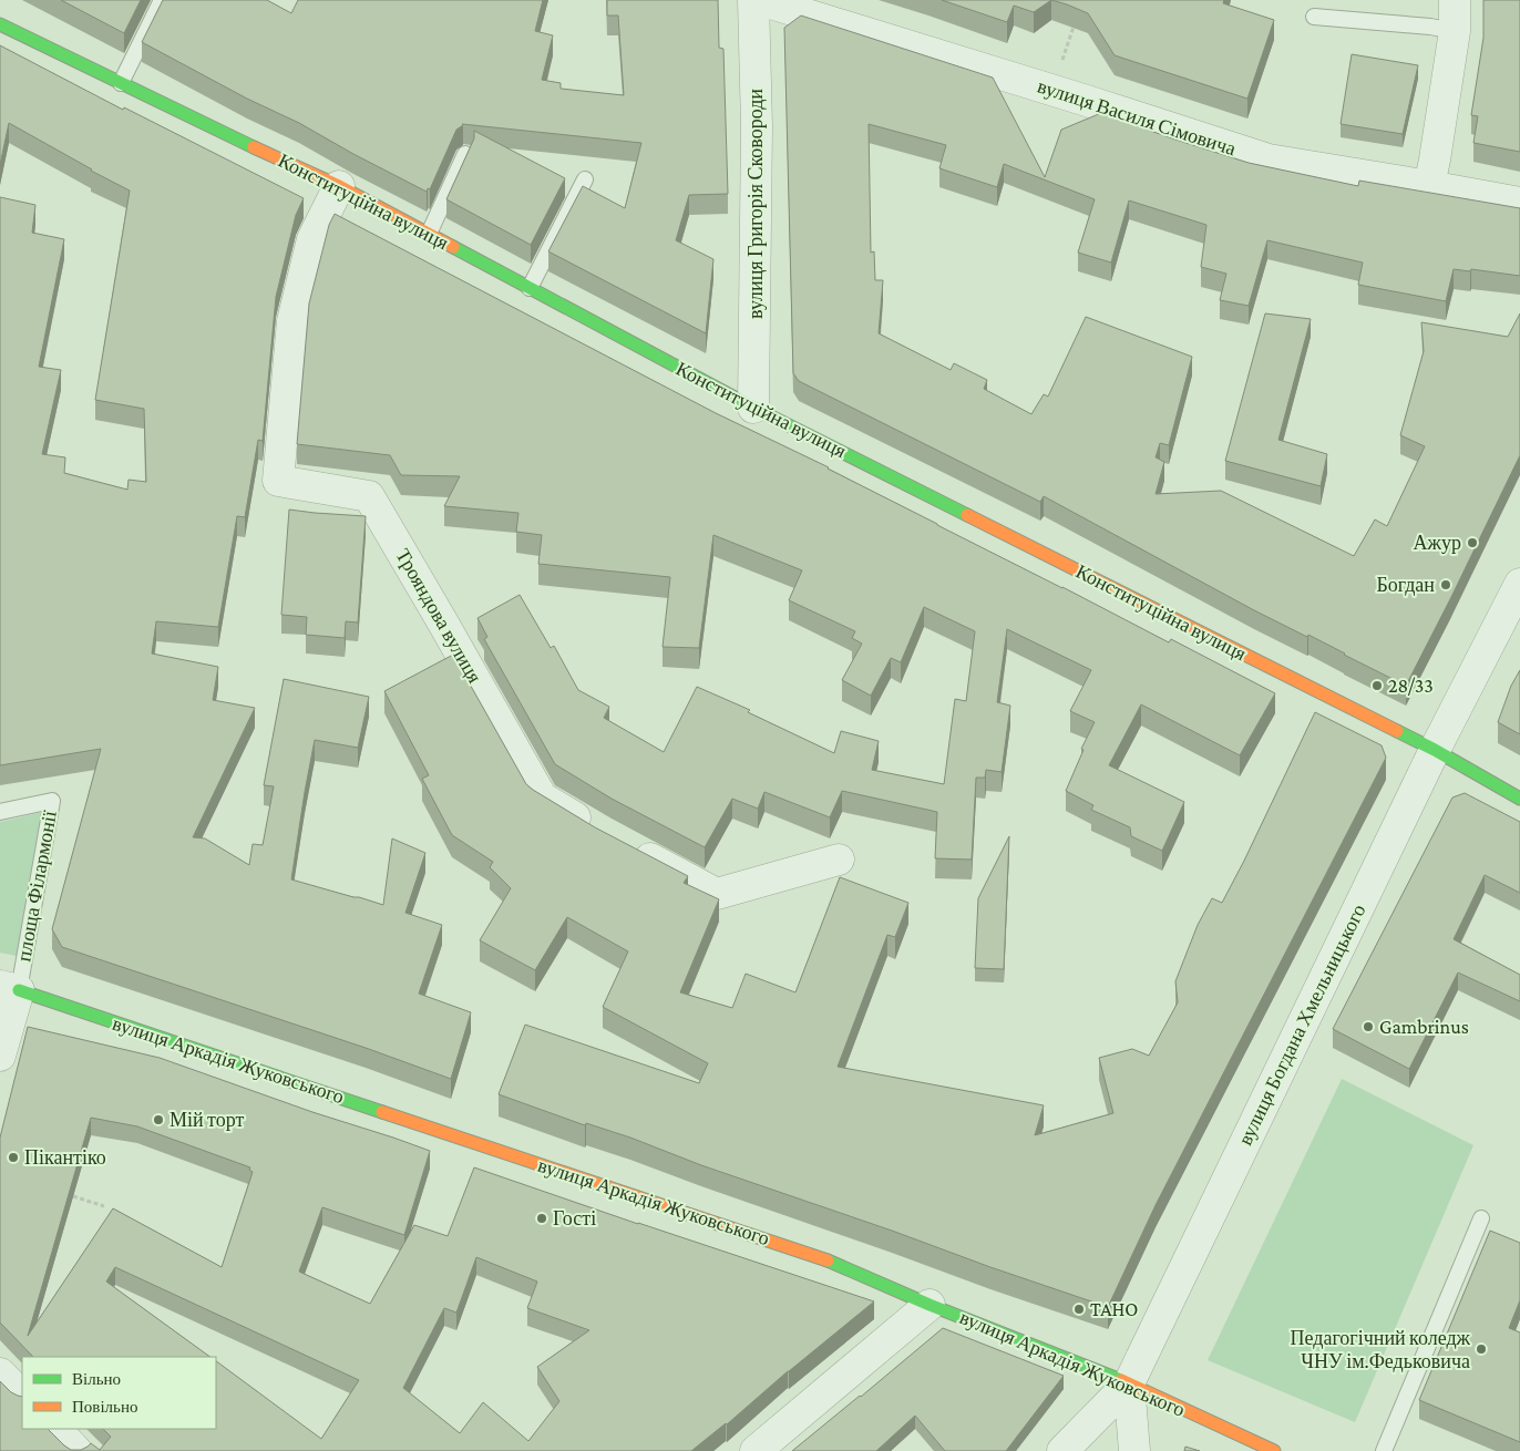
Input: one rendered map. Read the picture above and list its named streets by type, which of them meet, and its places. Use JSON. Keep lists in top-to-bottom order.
{
  "streets": {
    "street": [
      "вулиця Василя Сімовича",
      "Конституційна вулиця",
      "вулиця Григорія Сковороди",
      "Трояндова вулиця",
      "площа Філармонії",
      "вулиця Богдана Хмельницького",
      "вулиця Аркадія Жуковського"
    ]
  },
  "crossings": [
    ["Конституційна вулиця", "вулиця Григорія Сковороди"],
    ["Конституційна вулиця", "Трояндова вулиця"],
    ["Конституційна вулиця", "вулиця Богдана Хмельницького"],
    ["площа Філармонії", "вулиця Аркадія Жуковського"],
    ["вулиця Богдана Хмельницького", "вулиця Аркадія Жуковського"]
  ],
  "places": [
    "Ажур",
    "Богдан",
    "28/33",
    "Gambrinus",
    "Мій торт",
    "Пікантіко",
    "Гості",
    "TAHO",
    "Педагогічний коледж ЧНУ ім.Федьковича"
  ],
  "legend": ["Вільно", "Повільно"]
}
